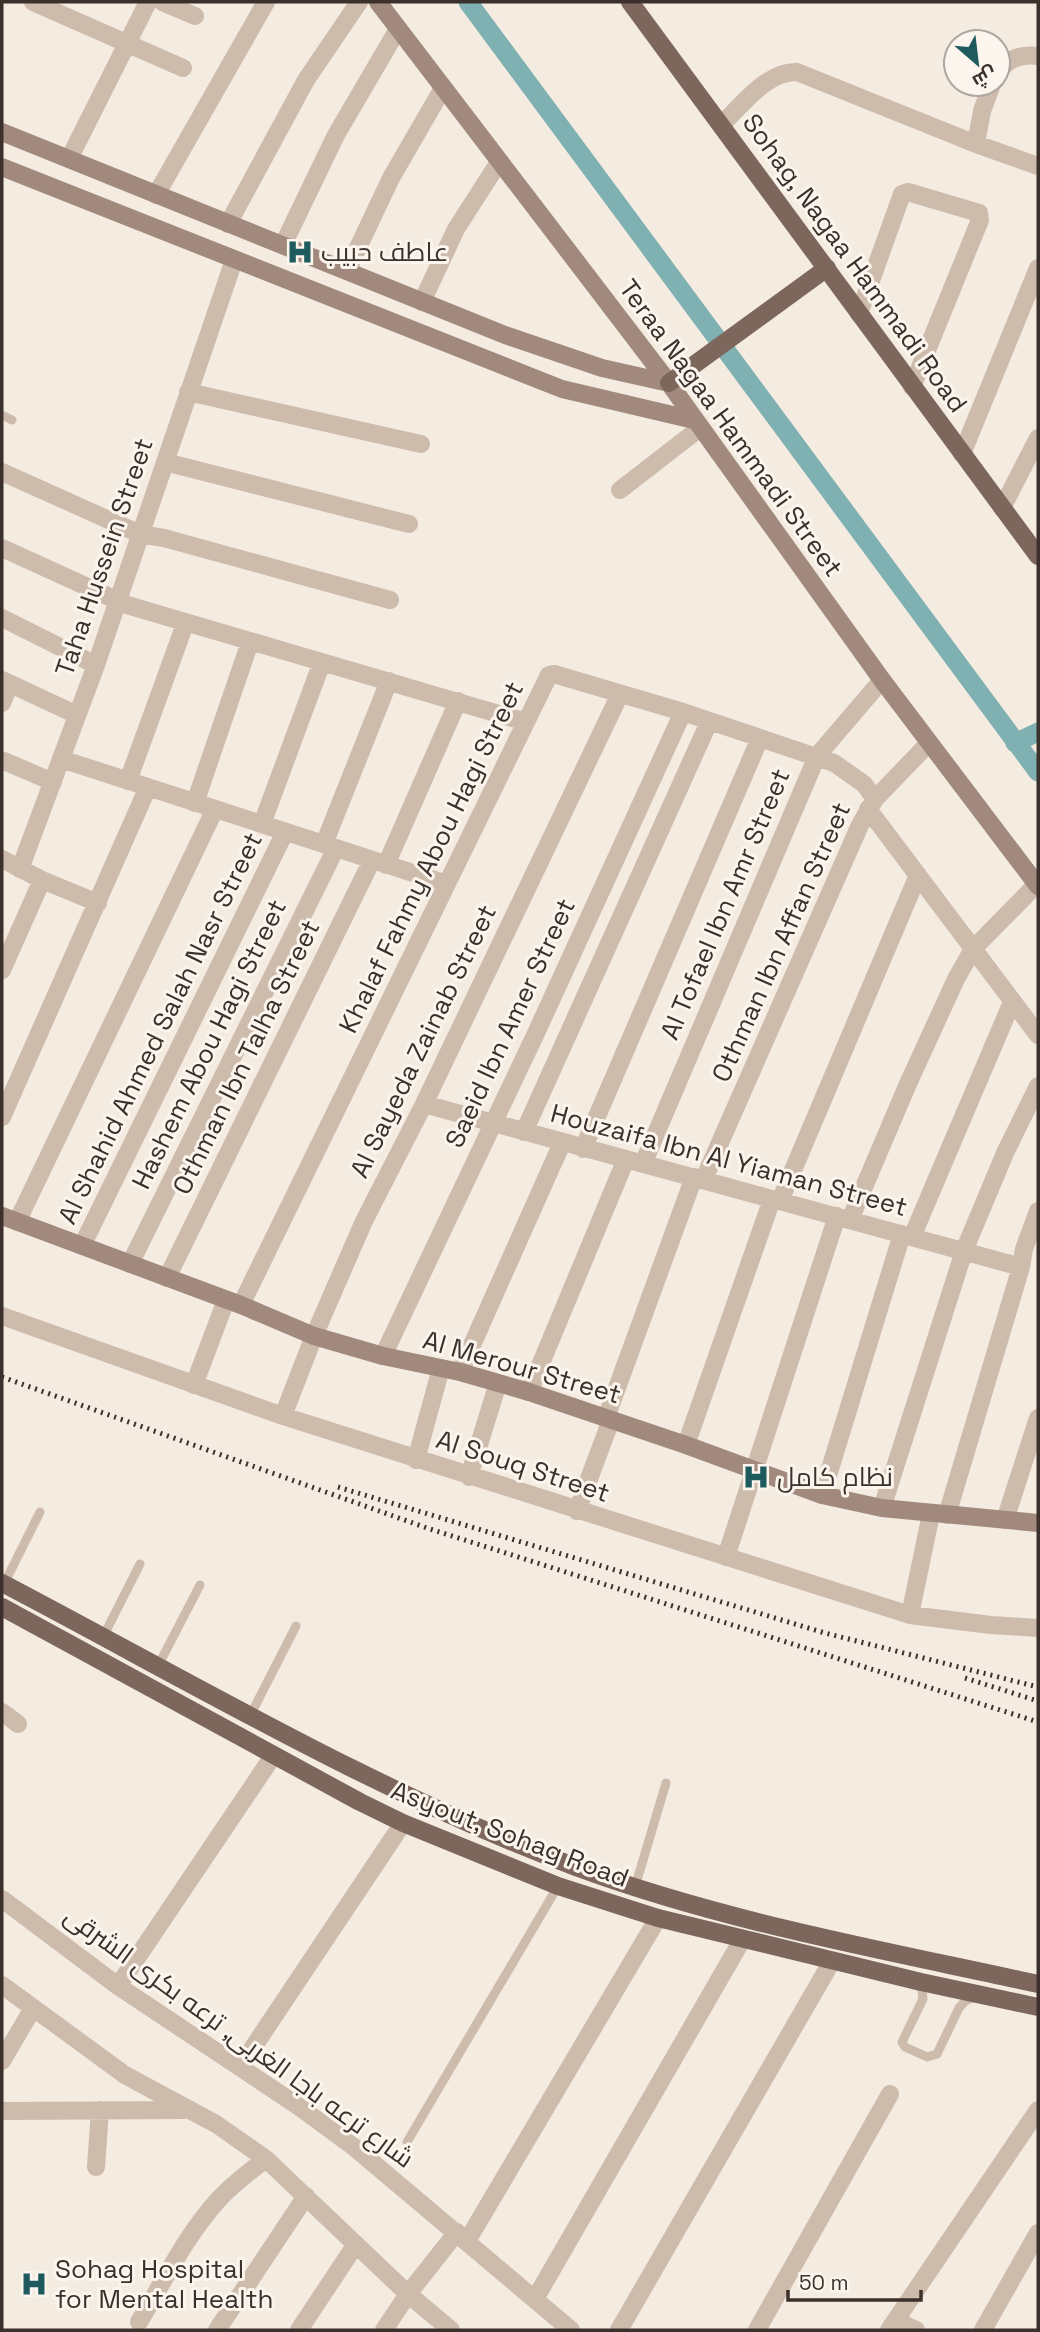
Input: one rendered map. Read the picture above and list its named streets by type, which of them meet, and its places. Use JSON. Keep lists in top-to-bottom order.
{
  "streets": {
    "main road": ["Sohag, Nagaa Hammadi Road", "Asyout, Sohag Road"],
    "street": [
      "Teraa Nagaa Hammadi Street",
      "Taha Hussein Street",
      "Khalaf Fahmy Abou Hagi Street",
      "Al Tofael Ibn Amr Street",
      "Othman Ibn Affan Street",
      "Saeid Ibn Amer Street",
      "Al Shahid Ahmed Salah Nasr Street",
      "Al Sayeda Zainab Street",
      "Hashem Abou Hagi Street",
      "Othman Ibn Talha Street",
      "Houzaifa Ibn Al Yiaman Street",
      "Al Merour Street",
      "Al Souq Street",
      "شارع ترعه باجا الغربى, ترعه بكرى الشرقى"
    ]
  },
  "crossings": [
    ["Teraa Nagaa Hammadi Street", "Al Tofael Ibn Amr Street"],
    ["Teraa Nagaa Hammadi Street", "Othman Ibn Affan Street"],
    ["Khalaf Fahmy Abou Hagi Street", "Al Tofael Ibn Amr Street"],
    ["Khalaf Fahmy Abou Hagi Street", "Othman Ibn Affan Street"],
    ["Khalaf Fahmy Abou Hagi Street", "Saeid Ibn Amer Street"],
    ["Khalaf Fahmy Abou Hagi Street", "Al Sayeda Zainab Street"],
    ["Khalaf Fahmy Abou Hagi Street", "Al Merour Street"],
    ["Khalaf Fahmy Abou Hagi Street", "Al Souq Street"],
    ["Al Tofael Ibn Amr Street", "Houzaifa Ibn Al Yiaman Street"],
    ["Al Tofael Ibn Amr Street", "Al Merour Street"],
    ["Othman Ibn Affan Street", "Houzaifa Ibn Al Yiaman Street"],
    ["Othman Ibn Affan Street", "Al Merour Street"],
    ["Othman Ibn Affan Street", "Al Souq Street"],
    ["Saeid Ibn Amer Street", "Houzaifa Ibn Al Yiaman Street"],
    ["Saeid Ibn Amer Street", "Al Merour Street"],
    ["Al Shahid Ahmed Salah Nasr Street", "Al Merour Street"],
    ["Al Sayeda Zainab Street", "Houzaifa Ibn Al Yiaman Street"],
    ["Al Sayeda Zainab Street", "Al Merour Street"],
    ["Al Sayeda Zainab Street", "Al Souq Street"],
    ["Hashem Abou Hagi Street", "Al Merour Street"],
    ["Othman Ibn Talha Street", "Al Merour Street"]
  ],
  "places": {
    "hospital": ["عاطف حبيب", "نظام كامل", "Sohag Hospital for Mental Health"]
  },
  "scale_bar": "50 m",
  "north": "bottom right"
}
